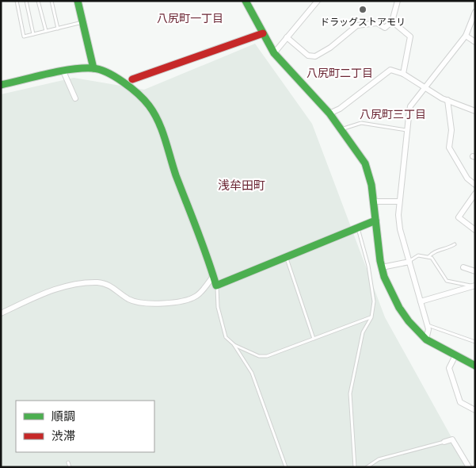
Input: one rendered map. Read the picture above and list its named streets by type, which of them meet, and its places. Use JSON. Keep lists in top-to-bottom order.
{
  "districts": [
    "八尻町一丁目",
    "八尻町二丁目",
    "八尻町三丁目",
    "浅牟田町"
  ],
  "places": ["ドラッグストアモリ"],
  "legend": ["順調", "渋滞"]
}
